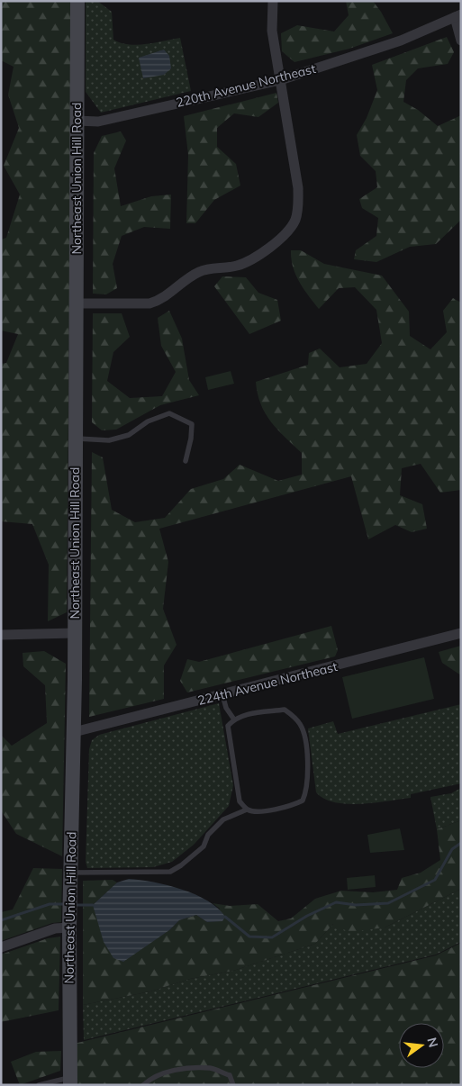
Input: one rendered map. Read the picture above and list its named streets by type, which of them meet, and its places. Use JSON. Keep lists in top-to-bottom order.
{
  "streets": {
    "street": ["220th Avenue Northeast", "Northeast Union Hill Road", "224th Avenue Northeast"]
  },
  "crossings": [
    ["220th Avenue Northeast", "Northeast Union Hill Road"],
    ["Northeast Union Hill Road", "224th Avenue Northeast"]
  ],
  "north": "right"
}
